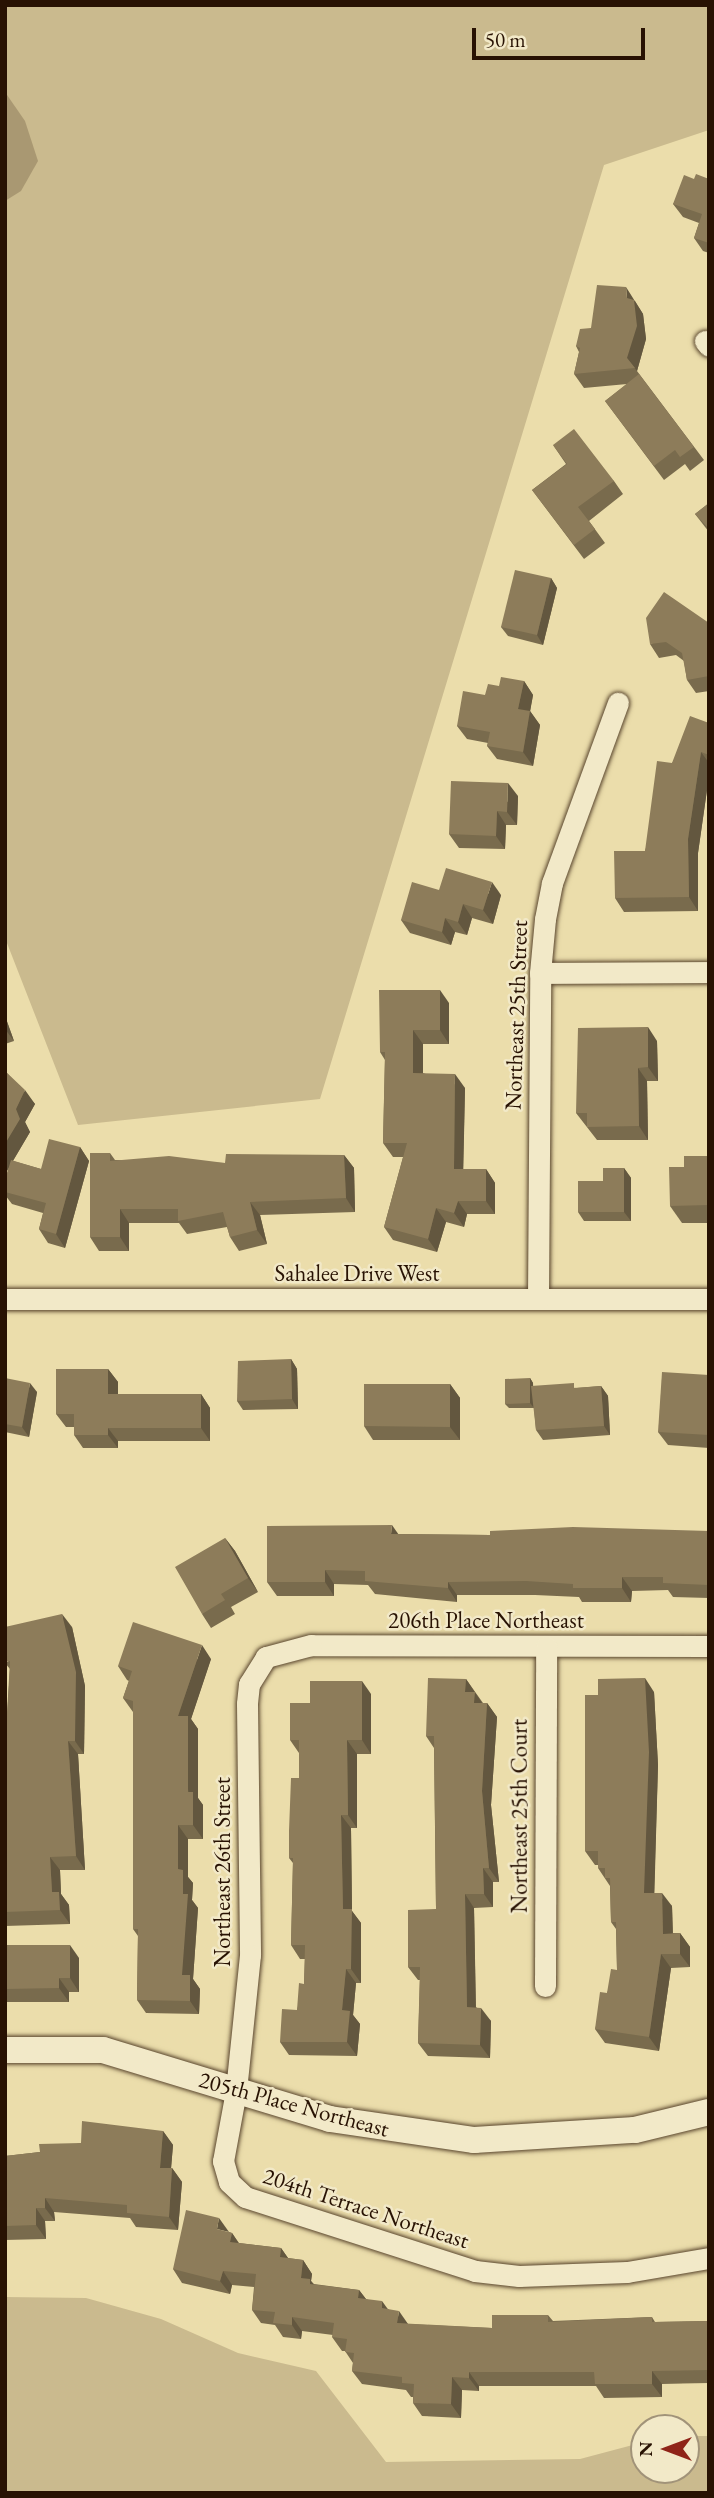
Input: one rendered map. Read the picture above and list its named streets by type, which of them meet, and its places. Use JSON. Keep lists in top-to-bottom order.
{
  "streets": {
    "street": [
      "Northeast 25th Street",
      "Sahalee Drive West",
      "206th Place Northeast",
      "Northeast 25th Court",
      "Northeast 26th Street",
      "205th Place Northeast",
      "204th Terrace Northeast"
    ]
  },
  "crossings": [
    ["Northeast 25th Street", "Sahalee Drive West"],
    ["206th Place Northeast", "Northeast 25th Court"],
    ["206th Place Northeast", "Northeast 26th Street"],
    ["Northeast 26th Street", "205th Place Northeast"],
    ["Northeast 26th Street", "204th Terrace Northeast"],
    ["205th Place Northeast", "204th Terrace Northeast"]
  ],
  "scale_bar": "50 m",
  "north": "left"
}
